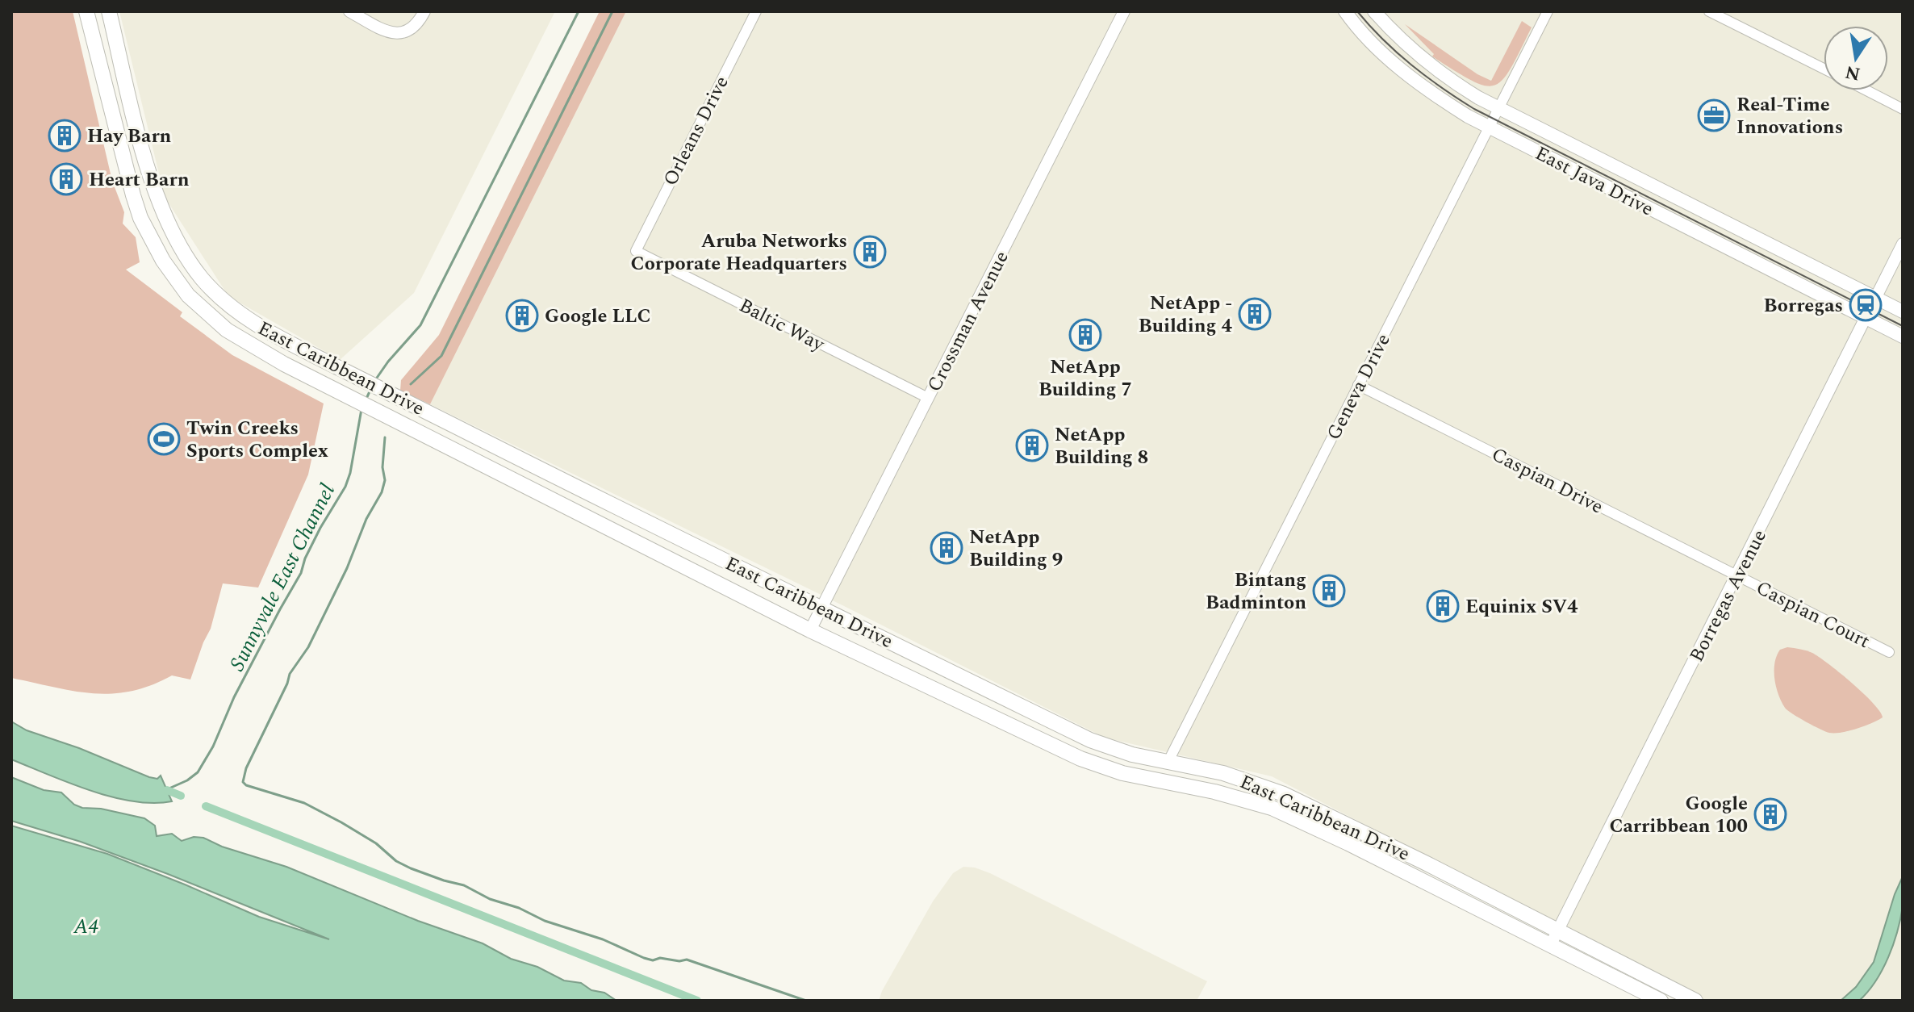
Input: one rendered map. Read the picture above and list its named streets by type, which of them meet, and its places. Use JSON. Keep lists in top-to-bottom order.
{
  "streets": {
    "main road": ["East Java Drive", "East Caribbean Drive"],
    "street": [
      "Orleans Drive",
      "Crossman Avenue",
      "Baltic Way",
      "Geneva Drive",
      "Caspian Drive",
      "Borregas Avenue",
      "Caspian Court"
    ]
  },
  "crossings": [
    ["Orleans Drive", "Baltic Way"],
    ["East Java Drive", "Geneva Drive"],
    ["East Java Drive", "Borregas Avenue"],
    ["Crossman Avenue", "Baltic Way"],
    ["Crossman Avenue", "East Caribbean Drive"],
    ["East Caribbean Drive", "Geneva Drive"],
    ["East Caribbean Drive", "Borregas Avenue"],
    ["Geneva Drive", "Caspian Drive"],
    ["Caspian Drive", "Borregas Avenue"],
    ["Caspian Drive", "Caspian Court"],
    ["Borregas Avenue", "Caspian Court"]
  ],
  "water": ["Sunnyvale East Channel", "A4"],
  "places": {
    "office": ["Real-Time Innovations"],
    "building": [
      "Hay Barn",
      "Heart Barn",
      "Aruba Networks Corporate Headquarters",
      "NetApp - Building 4",
      "Google LLC",
      "NetApp Building 7",
      "NetApp Building 8",
      "NetApp Building 9",
      "Bintang Badminton",
      "Equinix SV4",
      "Google Carribbean 100"
    ],
    "station": ["Borregas"],
    "sports": ["Twin Creeks Sports Complex"]
  },
  "north": "bottom"
}
